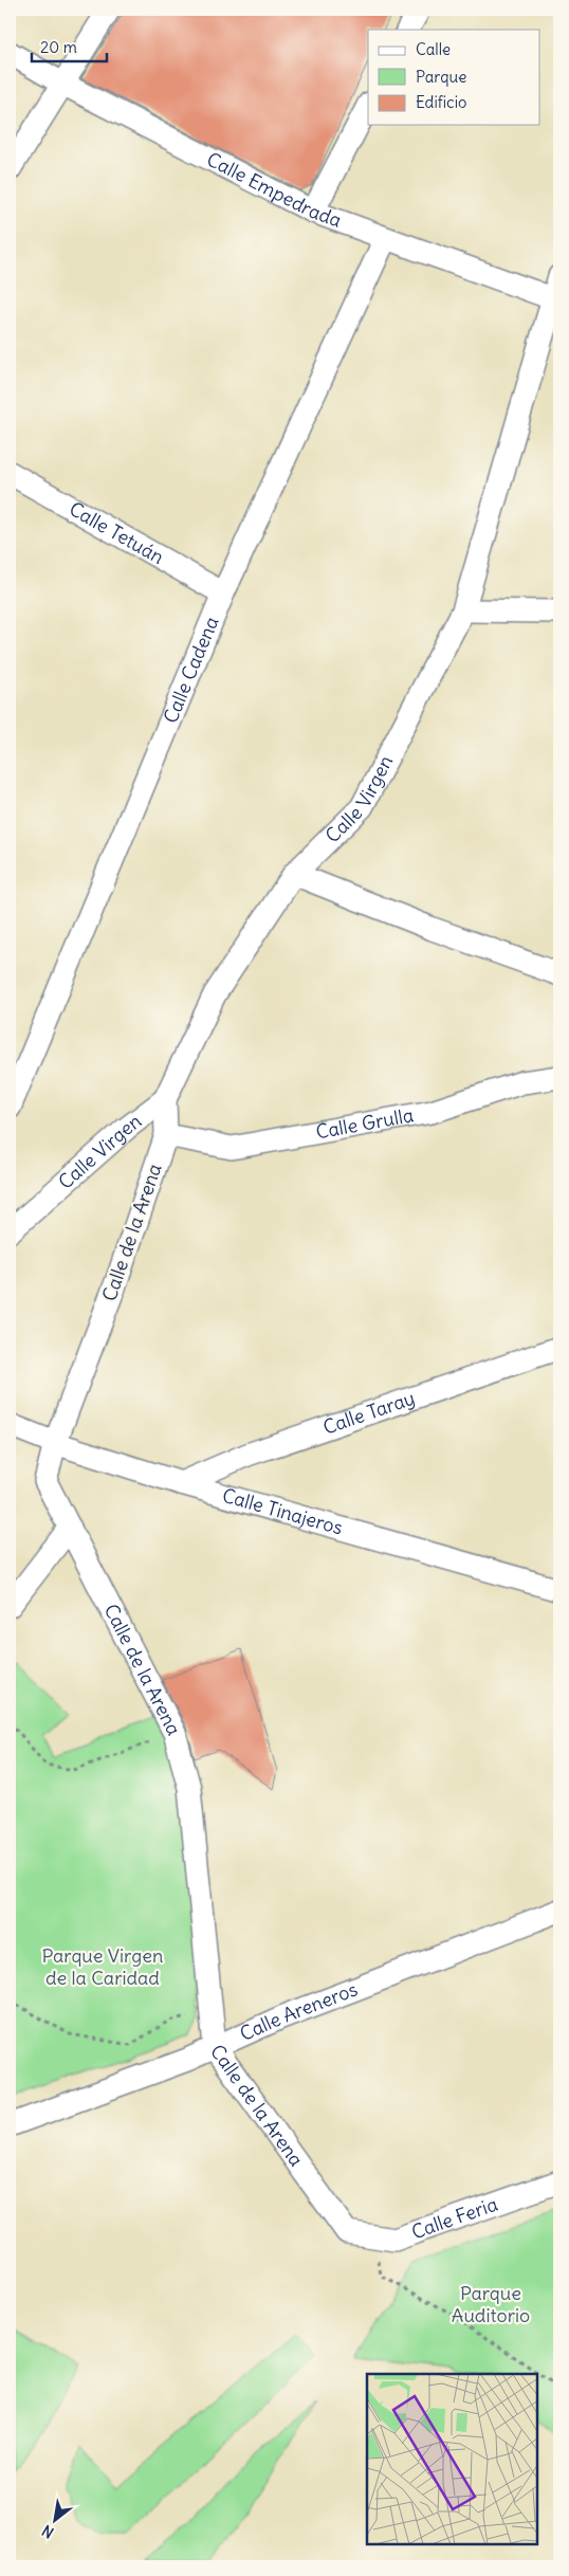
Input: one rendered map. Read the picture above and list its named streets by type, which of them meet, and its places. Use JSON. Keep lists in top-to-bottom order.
{
  "streets": {
    "street": [
      "Calle Empedrada",
      "Calle Tetuán",
      "Calle Cadena",
      "Calle Virgen",
      "Calle Grulla",
      "Calle de la Arena",
      "Calle Taray",
      "Calle Tinajeros",
      "Calle Areneros",
      "Calle Feria"
    ]
  },
  "crossings": [
    ["Calle Empedrada", "Calle Cadena"],
    ["Calle Empedrada", "Calle Virgen"],
    ["Calle Tetuán", "Calle Cadena"],
    ["Calle Virgen", "Calle de la Arena"],
    ["Calle Grulla", "Calle de la Arena"],
    ["Calle de la Arena", "Calle Tinajeros"],
    ["Calle de la Arena", "Calle Areneros"],
    ["Calle de la Arena", "Calle Feria"],
    ["Calle Taray", "Calle Tinajeros"]
  ],
  "parks": ["Parque Virgen de la Caridad", "Parque Auditorio"],
  "legend": ["Calle", "Parque", "Edificio"],
  "scale_bar": "20 m",
  "north": "bottom left"
}
